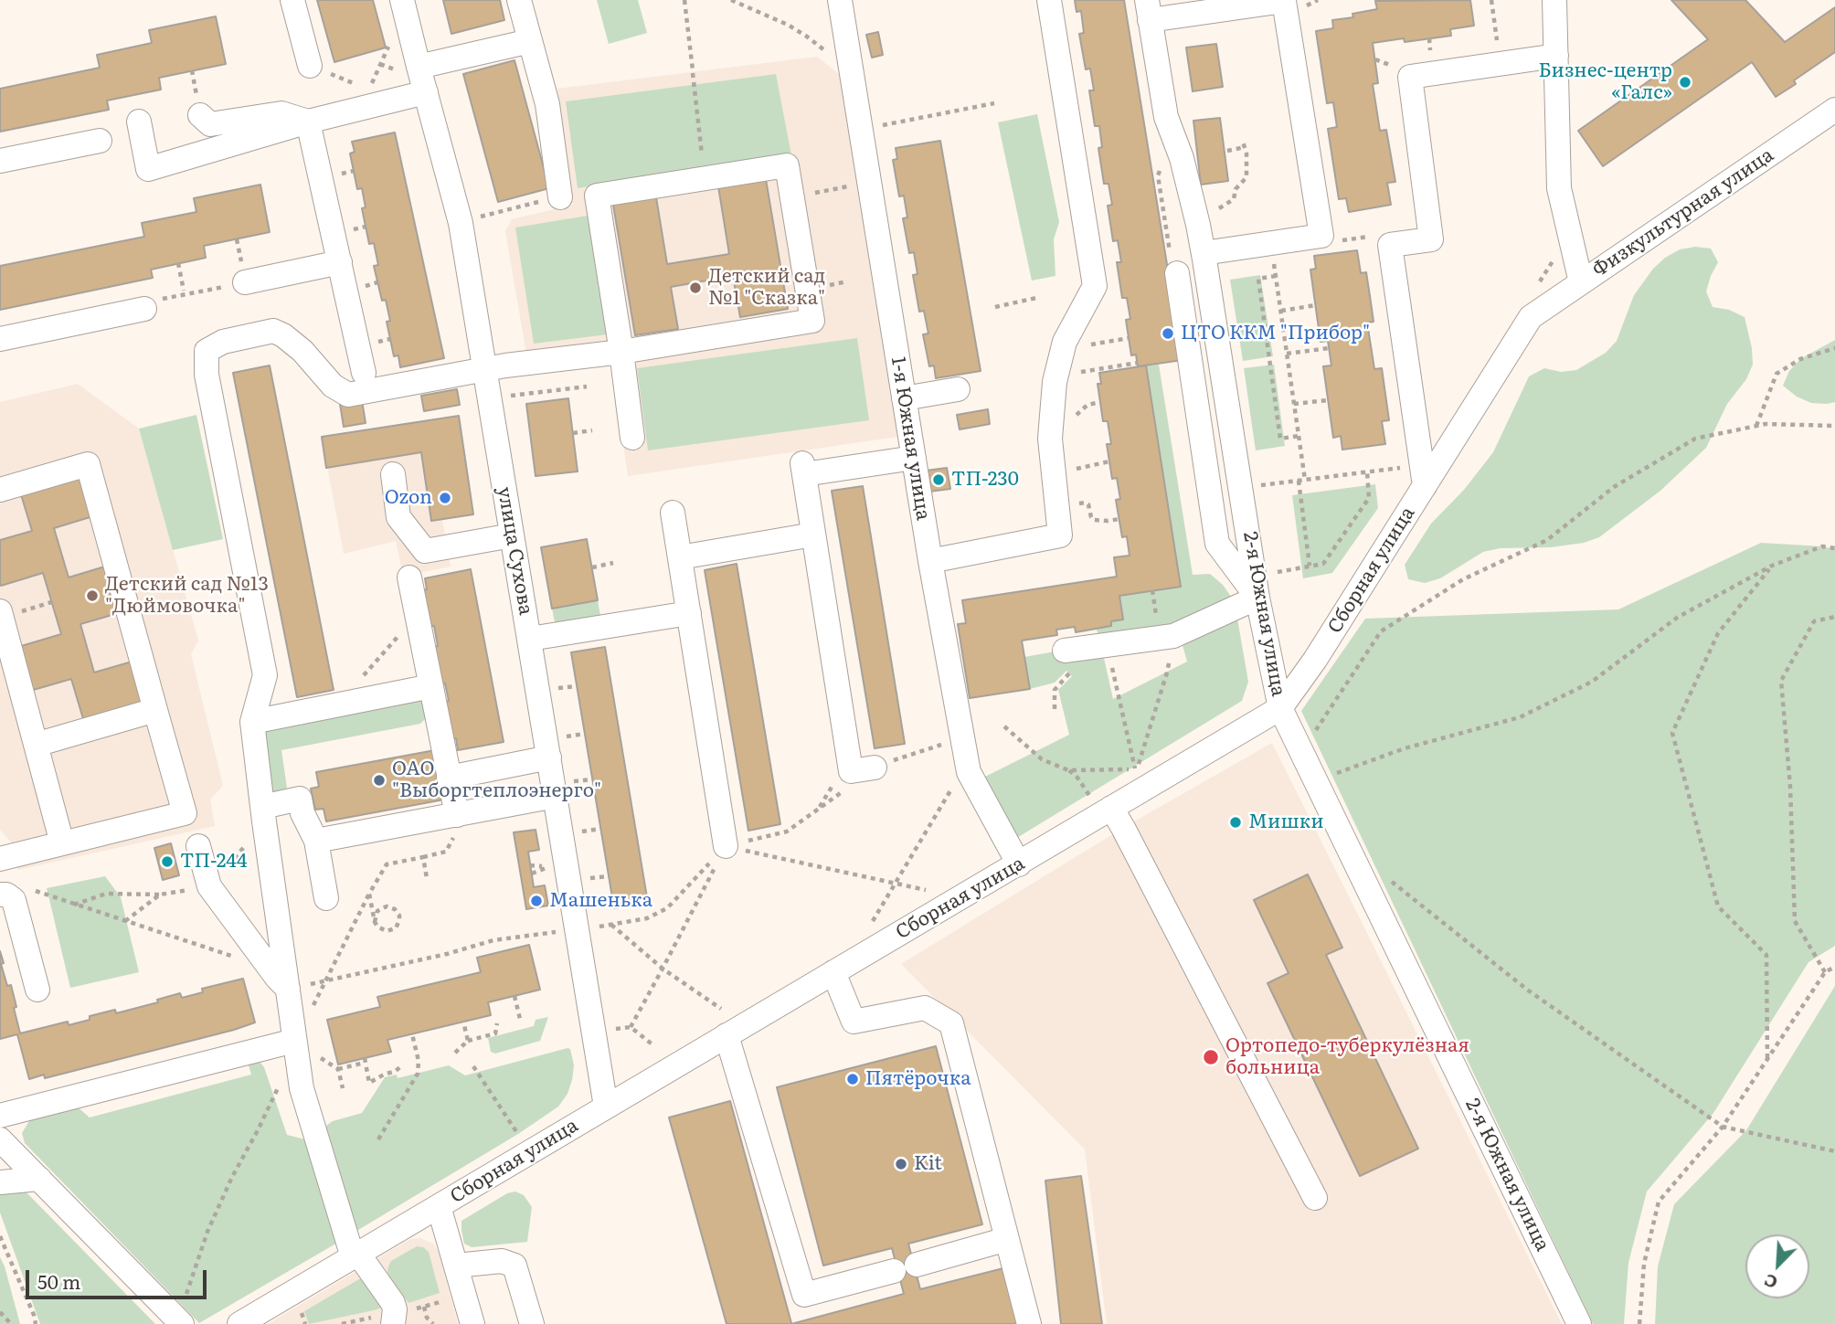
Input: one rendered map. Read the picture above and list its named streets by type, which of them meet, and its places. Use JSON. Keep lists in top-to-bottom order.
{
  "streets": {
    "street": [
      "Физкультурная улица",
      "1-я Южная улица",
      "улица Сухова",
      "Сборная улица",
      "2-я Южная улица"
    ]
  },
  "crossings": [
    ["Физкультурная улица", "Сборная улица"],
    ["1-я Южная улица", "Сборная улица"],
    ["улица Сухова", "Сборная улица"],
    ["Сборная улица", "2-я Южная улица"]
  ],
  "places": [
    "Бизнес-центр «Галс»",
    "Детский сад №1 \"Сказка\"",
    "ЦТО ККМ \"Прибор\"",
    "ТП-230",
    "Ozon",
    "Детский сад №13 \"Дюймовочка\"",
    "ОАО \"Выборгтеплоэнерго\"",
    "Мишки",
    "ТП-244",
    "Машенька",
    "Ортопедо-туберкулёзная больница",
    "Пятёрочка",
    "Kit"
  ],
  "scale_bar": "50 m",
  "north": "bottom left"
}
